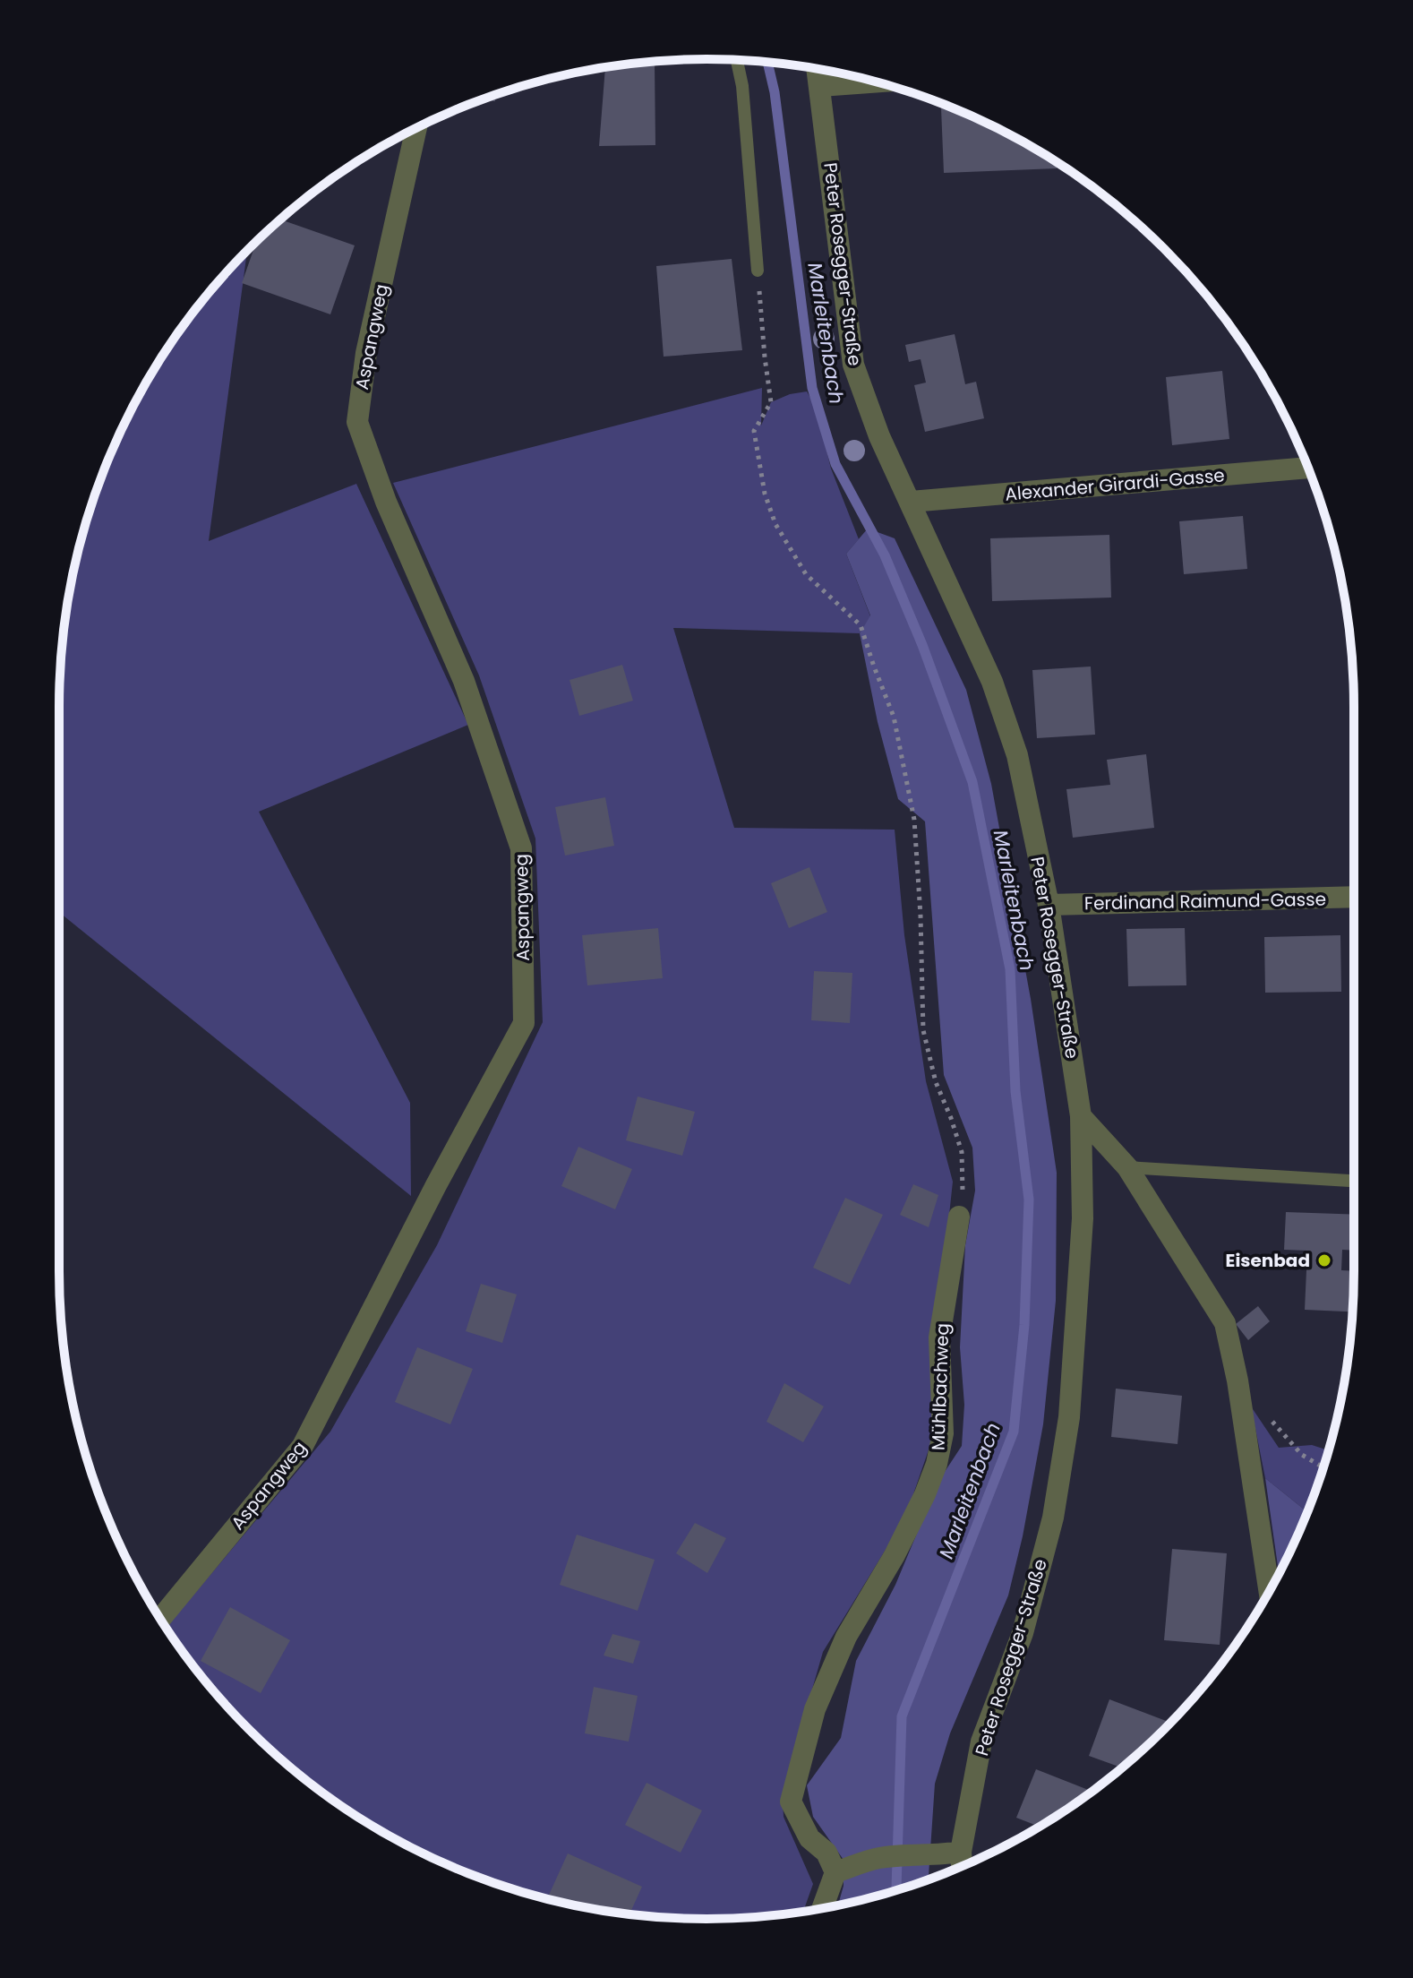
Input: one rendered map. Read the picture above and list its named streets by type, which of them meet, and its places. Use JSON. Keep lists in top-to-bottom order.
{
  "streets": {
    "street": [
      "Peter Rosegger-Straße",
      "Aspangweg",
      "Alexander Girardi-Gasse",
      "Ferdinand Raimund-Gasse",
      "Mühlbachweg"
    ]
  },
  "crossings": [
    ["Peter Rosegger-Straße", "Alexander Girardi-Gasse"],
    ["Peter Rosegger-Straße", "Ferdinand Raimund-Gasse"]
  ],
  "water": ["Marleitenbach"],
  "places": ["Eisenbad"]
}
